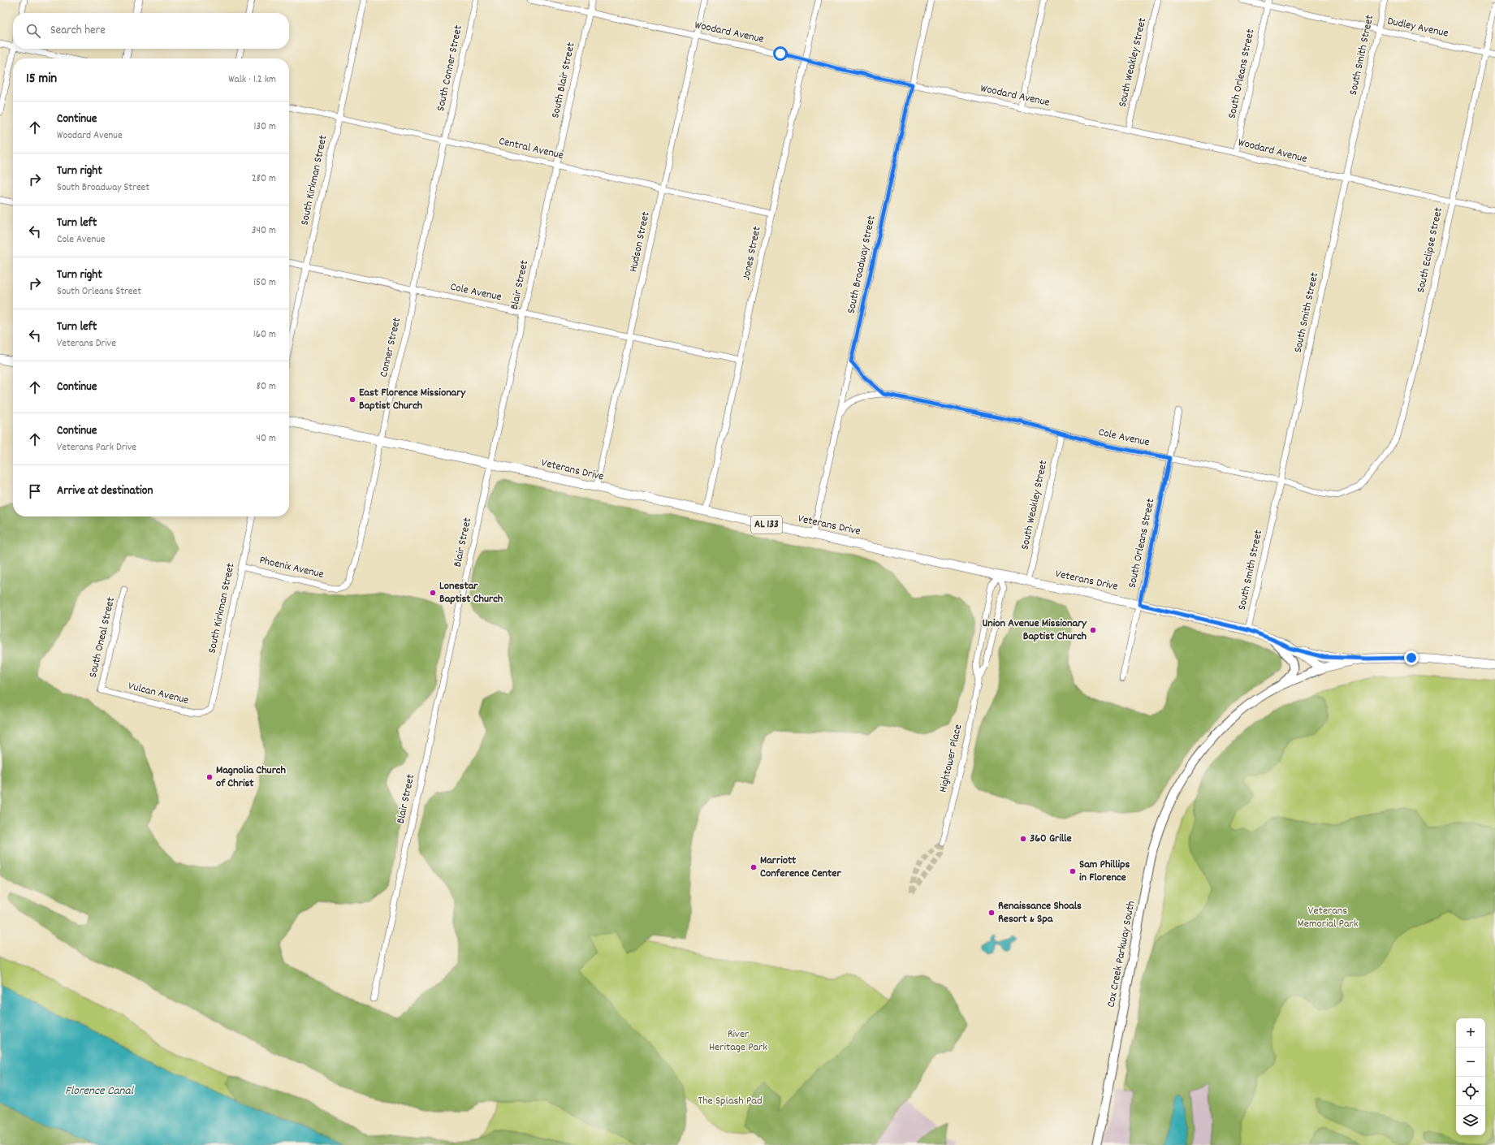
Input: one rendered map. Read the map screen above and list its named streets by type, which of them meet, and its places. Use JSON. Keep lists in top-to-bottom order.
{
  "streets": {
    "main road": ["Veterans Drive", "AL 133", "Cox Creek Parkway South"],
    "street": [
      "Dudley Avenue",
      "Woodard Avenue",
      "South Smith Street",
      "South Weakley Street",
      "South Conner Street",
      "South Orleans Street",
      "South Blair Street",
      "Central Avenue",
      "South Kirkman Street",
      "Hudson Street",
      "South Eclipse Street",
      "Jones Street",
      "South Broadway Street",
      "Blair Street",
      "Cole Avenue",
      "Conner Street",
      "Phoenix Avenue",
      "South Oneal Street",
      "Vulcan Avenue",
      "Hightower Place"
    ]
  },
  "crossings": [
    ["Dudley Avenue", "South Smith Street"],
    ["Dudley Avenue", "South Orleans Street"],
    ["Dudley Avenue", "South Eclipse Street"],
    ["Woodard Avenue", "South Smith Street"],
    ["Woodard Avenue", "South Weakley Street"],
    ["Woodard Avenue", "South Orleans Street"],
    ["Woodard Avenue", "South Blair Street"],
    ["Woodard Avenue", "Hudson Street"],
    ["Woodard Avenue", "South Eclipse Street"],
    ["Woodard Avenue", "Jones Street"],
    ["Woodard Avenue", "South Broadway Street"],
    ["South Smith Street", "Cole Avenue"],
    ["South Smith Street", "Veterans Drive"],
    ["South Weakley Street", "Cole Avenue"],
    ["South Weakley Street", "Veterans Drive"],
    ["South Conner Street", "Central Avenue"],
    ["South Conner Street", "Conner Street"],
    ["South Orleans Street", "Cole Avenue"],
    ["South Orleans Street", "Veterans Drive"],
    ["South Blair Street", "Central Avenue"],
    ["South Blair Street", "Blair Street"],
    ["Central Avenue", "South Kirkman Street"],
    ["Central Avenue", "Hudson Street"],
    ["Central Avenue", "Jones Street"],
    ["Central Avenue", "Blair Street"],
    ["Central Avenue", "Conner Street"],
    ["South Kirkman Street", "Cole Avenue"],
    ["South Kirkman Street", "Phoenix Avenue"],
    ["South Kirkman Street", "Vulcan Avenue"],
    ["Hudson Street", "Cole Avenue"],
    ["Hudson Street", "Veterans Drive"],
    ["South Eclipse Street", "Cole Avenue"],
    ["Jones Street", "Cole Avenue"],
    ["Jones Street", "Veterans Drive"],
    ["South Broadway Street", "Cole Avenue"],
    ["South Broadway Street", "Veterans Drive"],
    ["Blair Street", "Cole Avenue"],
    ["Blair Street", "Veterans Drive"],
    ["Cole Avenue", "Conner Street"],
    ["Conner Street", "Veterans Drive"],
    ["Conner Street", "Phoenix Avenue"],
    ["Veterans Drive", "Hightower Place"],
    ["Veterans Drive", "Cox Creek Parkway South"],
    ["South Oneal Street", "Vulcan Avenue"]
  ],
  "water": ["Florence Canal"],
  "parks": ["Veterans Memorial Park", "River Heritage Park", "The Splash Pad"],
  "places": [
    "East Florence Missionary Baptist Church",
    "Lonestar Baptist Church",
    "Union Avenue Missionary Baptist Church",
    "Magnolia Church of Christ",
    "360 Grille",
    "Marriott Conference Center",
    "Sam Phillips in Florence",
    "Renaissance Shoals Resort & Spa"
  ],
  "page": {
    "search": "Search here",
    "heading": ["15 min", "Walk · 1.2 km"],
    "list": [
      ["Continue", "Woodard Avenue", "130 m"],
      ["Turn right", "South Broadway Street", "280 m"],
      ["Turn left", "Cole Avenue", "340 m"],
      ["Turn right", "South Orleans Street", "150 m"],
      ["Turn left", "Veterans Drive", "160 m"],
      ["Continue", "80 m"],
      ["Continue", "Veterans Park Drive", "40 m"],
      "Arrive at destination"
    ],
    "map_buttons": ["+", "−"]
  }
}
